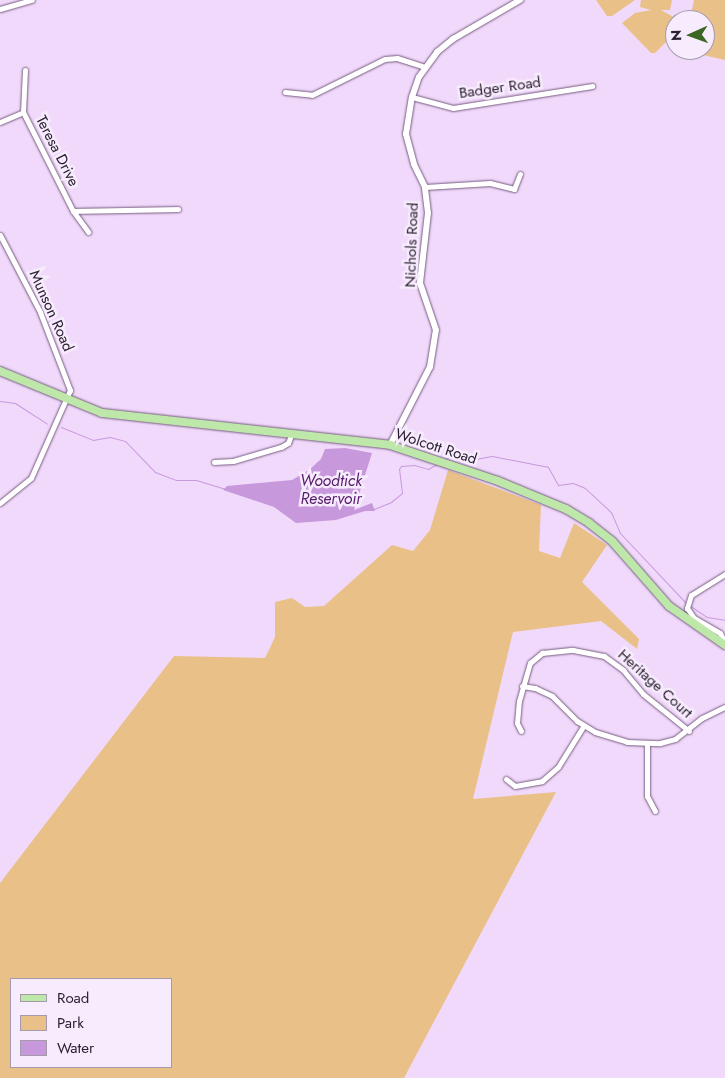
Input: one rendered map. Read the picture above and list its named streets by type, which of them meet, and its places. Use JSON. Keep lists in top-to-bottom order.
{
  "streets": {
    "main road": ["Wolcott Road"],
    "street": [
      "Badger Road",
      "Teresa Drive",
      "Nichols Road",
      "Munson Road",
      "Heritage Court"
    ]
  },
  "crossings": [
    ["Badger Road", "Nichols Road"],
    ["Nichols Road", "Wolcott Road"],
    ["Munson Road", "Wolcott Road"]
  ],
  "water": ["Woodtick Reservoir"],
  "legend": ["Road", "Park", "Water"],
  "north": "left"
}
